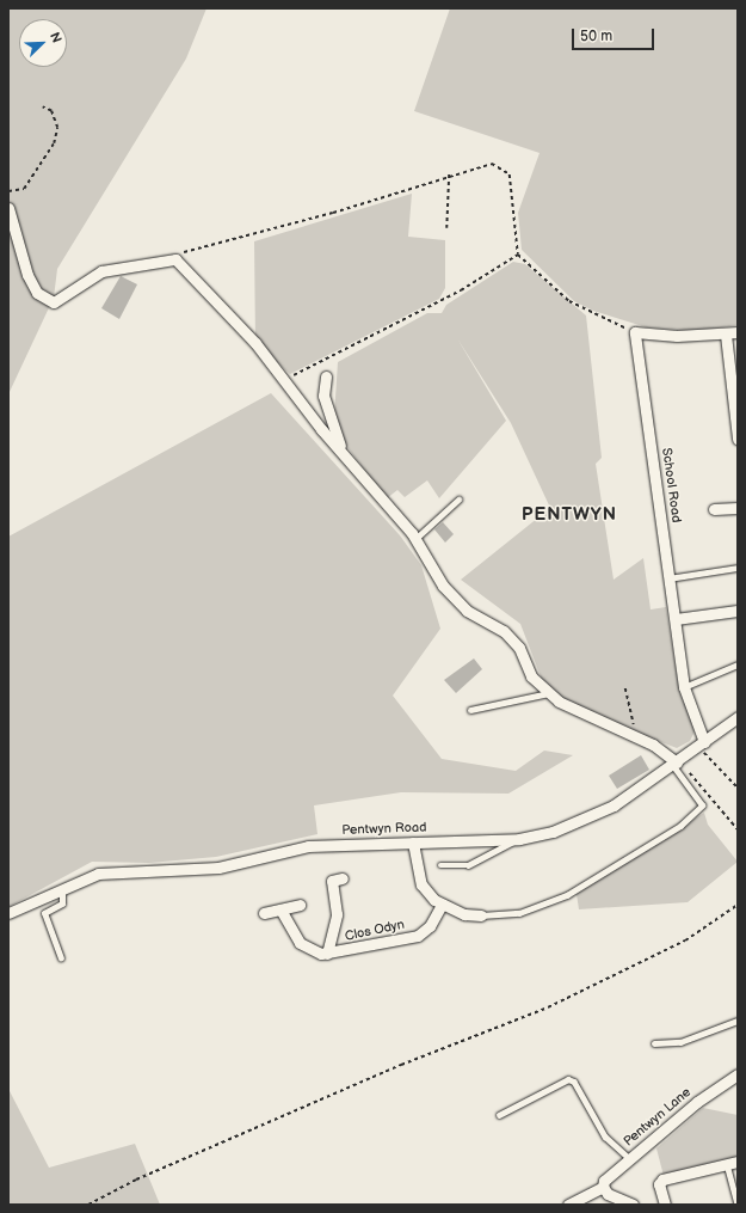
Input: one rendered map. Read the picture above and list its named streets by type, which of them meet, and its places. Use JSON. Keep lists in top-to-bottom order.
{
  "streets": {
    "street": [
      "School Road",
      "Pentwyn Road",
      "Clos Odyn",
      "Pentwyn Lane"
    ]
  },
  "crossings": [
    ["School Road", "Pentwyn Road"]
  ],
  "districts": ["PENTWYN"],
  "scale_bar": "50 m",
  "north": "top right"
}
